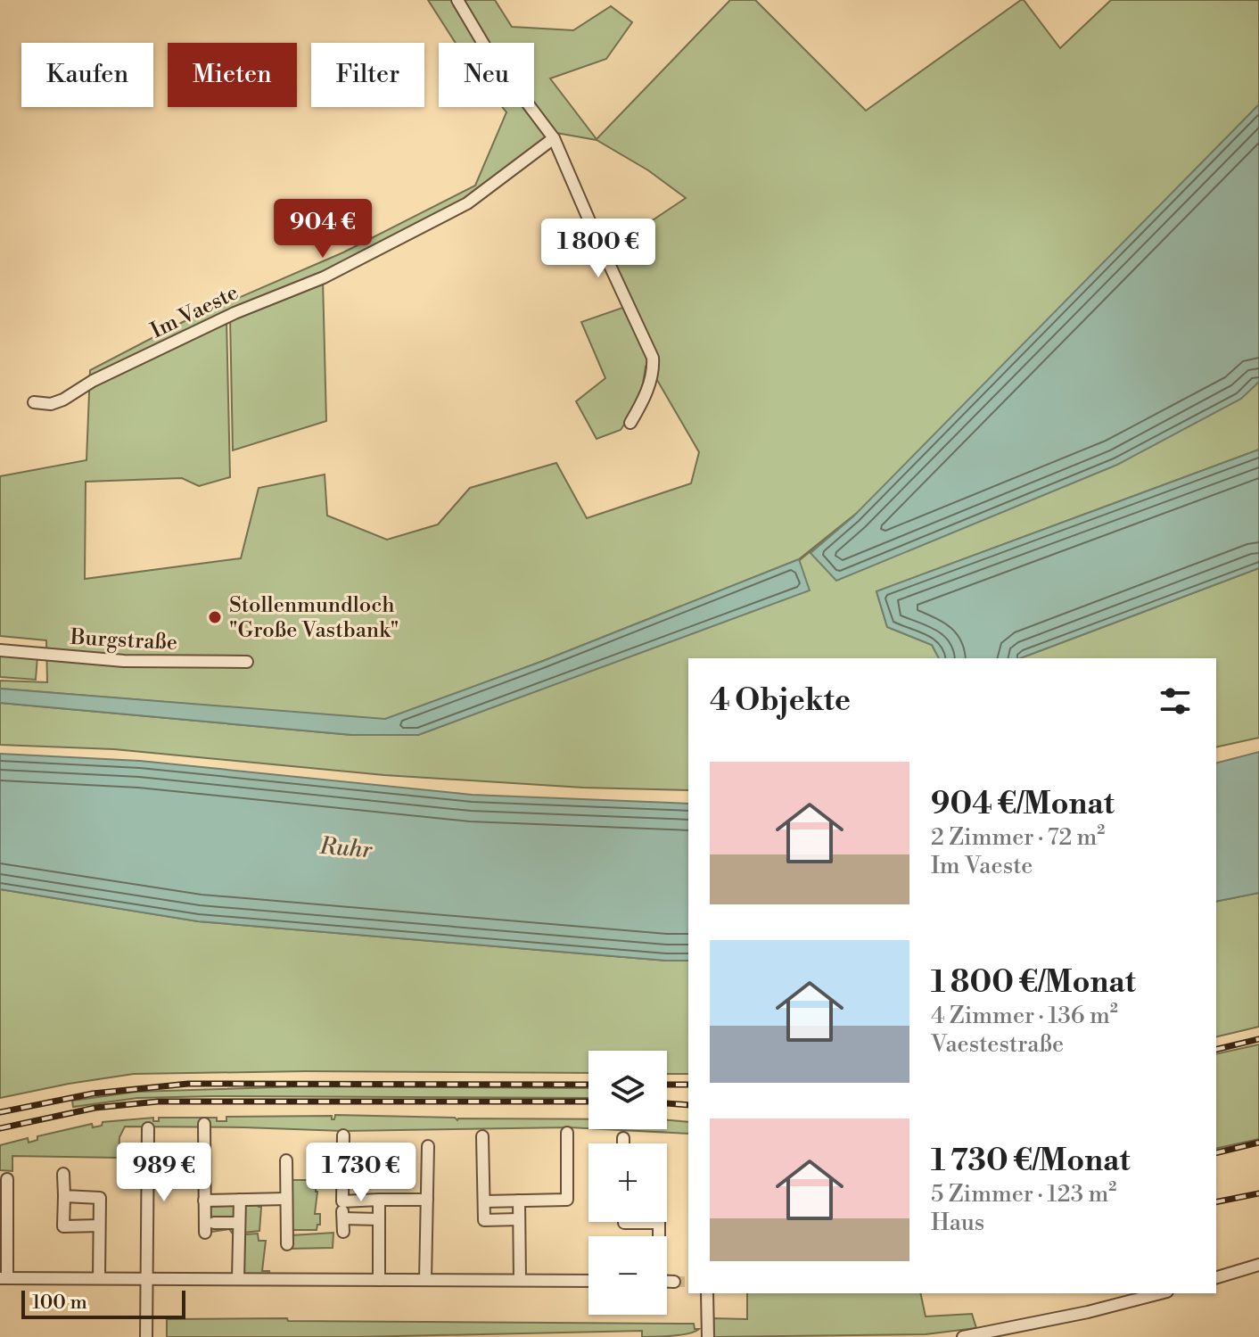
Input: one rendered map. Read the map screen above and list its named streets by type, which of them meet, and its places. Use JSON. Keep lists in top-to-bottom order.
{
  "streets": {
    "street": ["Im Vaeste", "Burgstraße"]
  },
  "water": ["Ruhr"],
  "places": ["Stollenmundloch \"Große Vastbank\""],
  "scale_bar": "100 m",
  "page": {
    "chip": [
      "Kaufen",
      "Mieten",
      "Filter",
      "Neu"
    ],
    "price": [
      "904 €",
      "1 800 €",
      "989 €",
      "1 730 €"
    ],
    "heading": "4 Objekte",
    "list": [
      {
        "name": "904 €/Monat",
        "note": "2 Zimmer · 72 m² · Im Vaeste"
      },
      {
        "name": "1 800 €/Monat",
        "note": "4 Zimmer · 136 m² · Vaestestraße"
      },
      {
        "name": "1 730 €/Monat",
        "note": "5 Zimmer · 123 m² · Haus"
      }
    ],
    "map_buttons": ["+", "−"],
    "scale": "100 m"
  }
}
